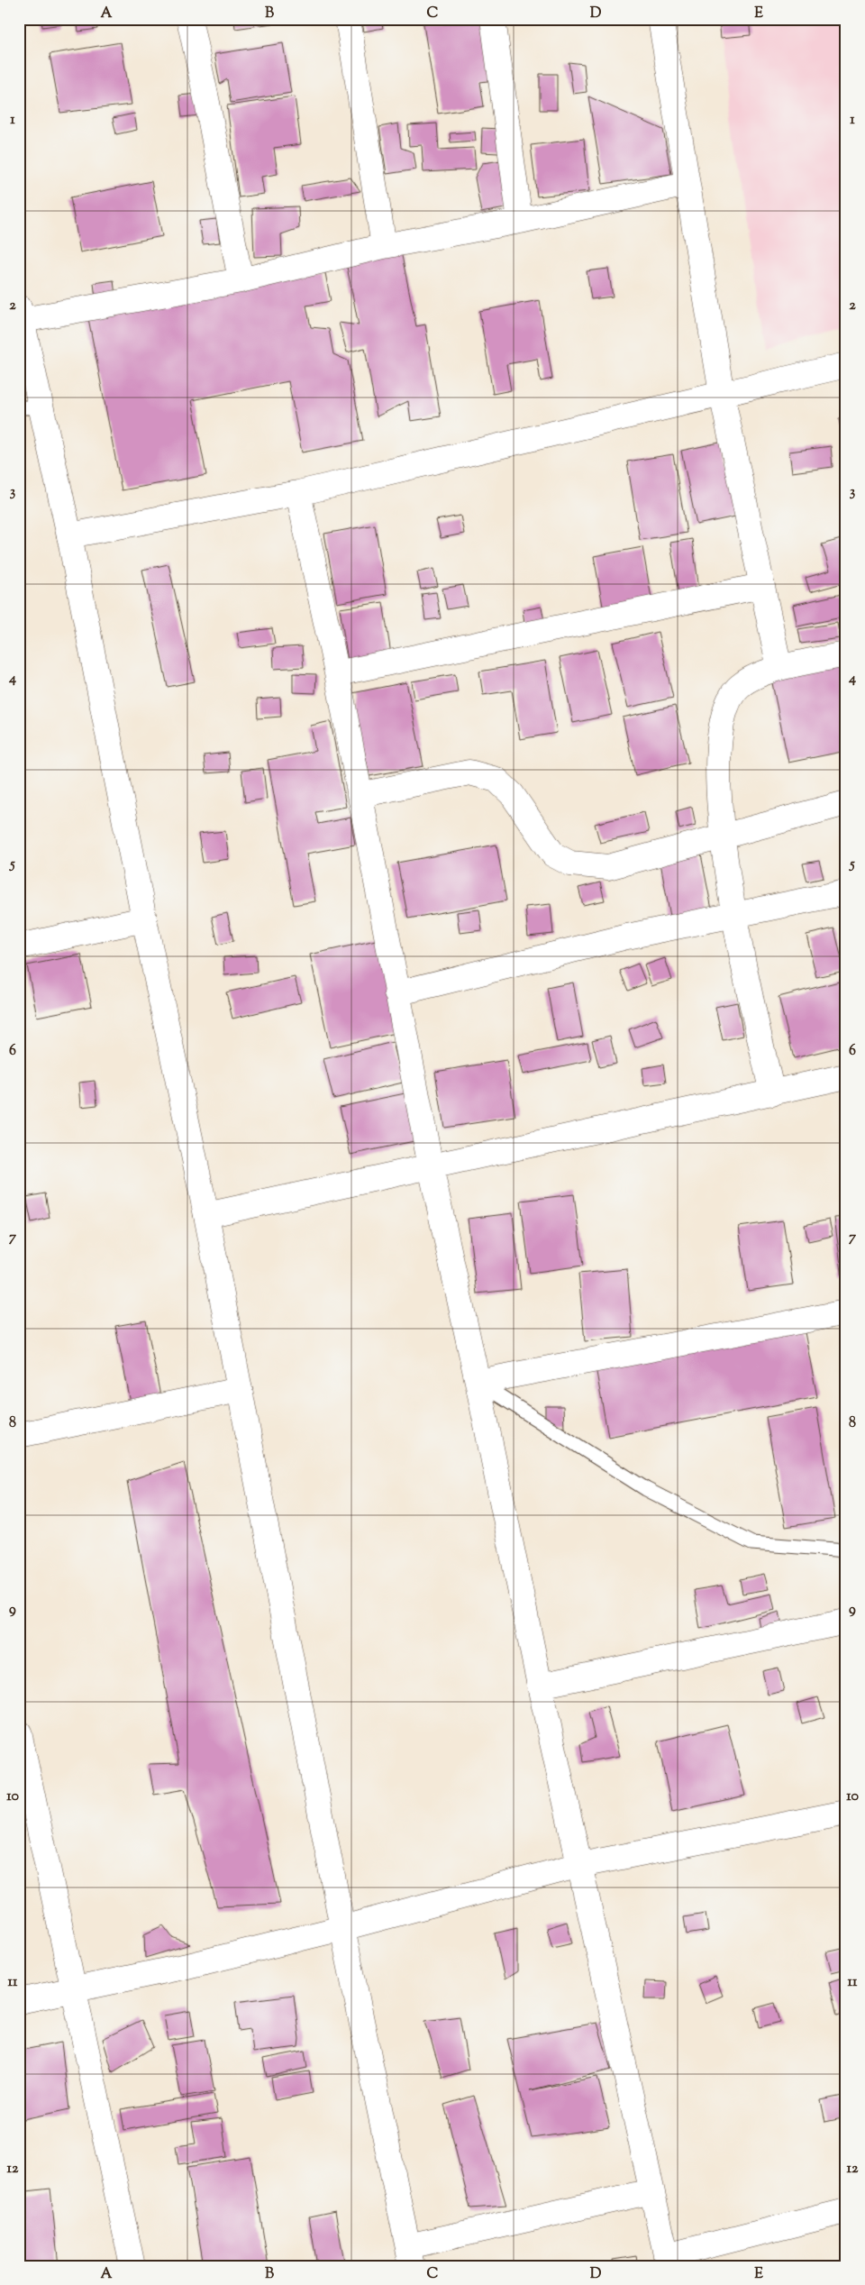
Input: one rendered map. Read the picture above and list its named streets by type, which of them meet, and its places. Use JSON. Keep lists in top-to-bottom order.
{
  "grid": {
    "columns": [
      "A",
      "B",
      "C",
      "D",
      "E"
    ],
    "rows": [
      "1",
      "2",
      "3",
      "4",
      "5",
      "6",
      "7",
      "8",
      "9",
      "10",
      "11",
      "12"
    ]
  }
}
